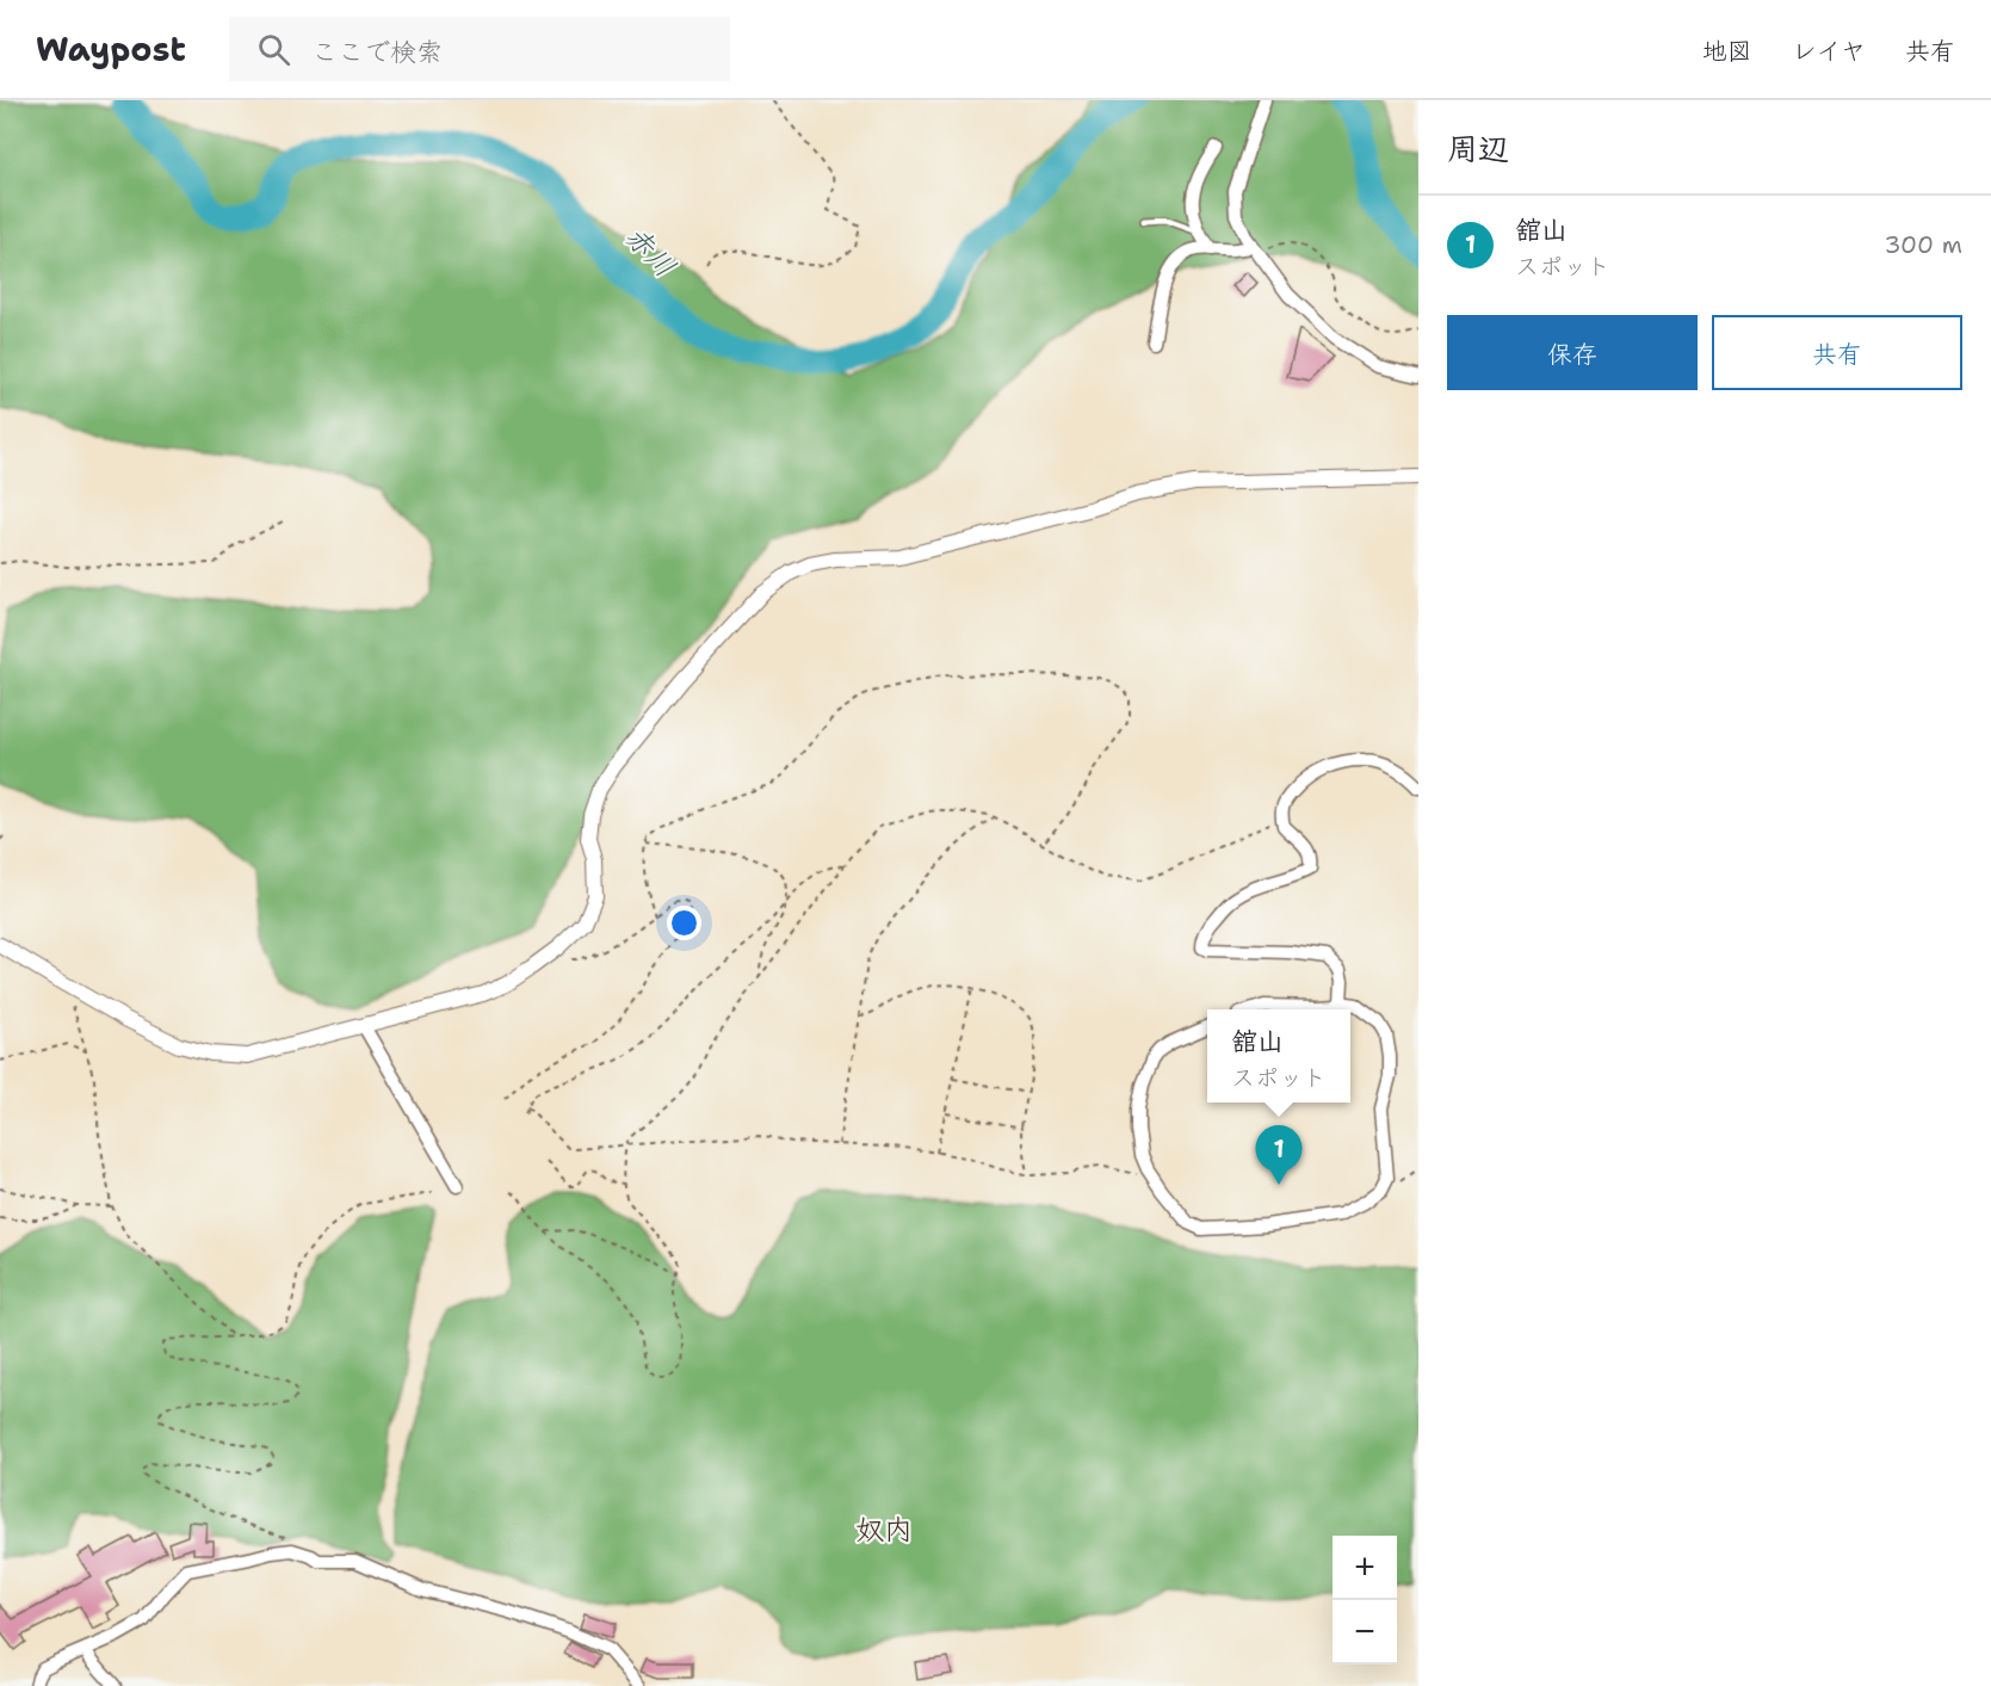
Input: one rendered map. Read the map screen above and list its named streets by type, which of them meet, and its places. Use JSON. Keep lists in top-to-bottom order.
{
  "districts": ["奴内"],
  "water": ["赤川"],
  "page": {
    "header": "Waypost",
    "search": "ここで検索",
    "nav": ["地図", "レイヤ", "共有"],
    "heading": "周辺",
    "list": [
      {
        "mark": "1",
        "name": "舘山",
        "note": "スポット",
        "value": "300 m"
      }
    ],
    "buttons": ["保存", "共有"],
    "popup": ["舘山", "スポット"],
    "pins": "1",
    "map_buttons": ["+", "−"]
  }
}
